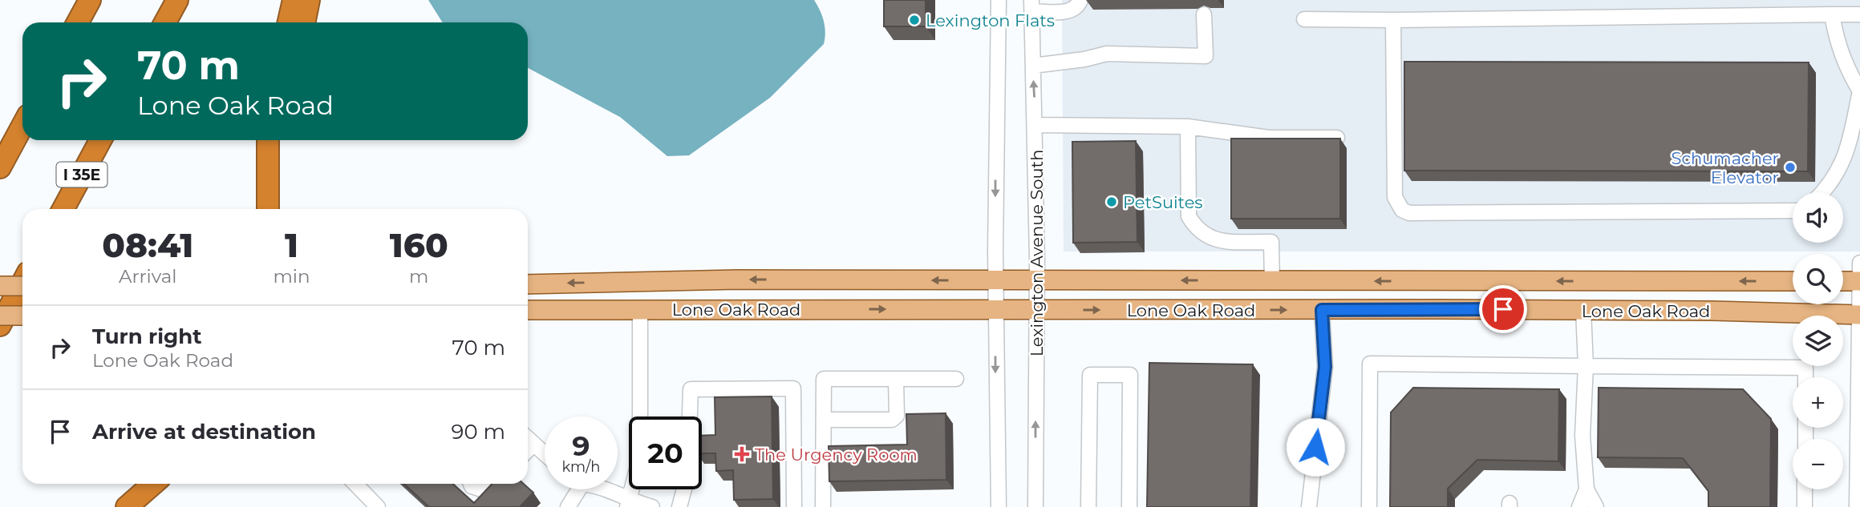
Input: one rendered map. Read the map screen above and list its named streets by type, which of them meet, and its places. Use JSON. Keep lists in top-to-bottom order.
{
  "streets": {
    "highway": ["I 35E"],
    "main road": ["Lone Oak Road"],
    "street": ["Lexington Avenue South"]
  },
  "crossings": [
    ["Lexington Avenue South", "Lone Oak Road"]
  ],
  "places": {
    "other": ["Lexington Flats", "Schumacher Elevator", "PetSuites"],
    "health": ["The Urgency Room"]
  },
  "page": {
    "turn": ["70 m", "Lone Oak Road"],
    "map_buttons": ["+", "−"],
    "eta": [
      "08:41",
      "Arrival",
      "1",
      "min",
      "160",
      "m"
    ],
    "list": [
      {
        "name": "Turn right",
        "note": "Lone Oak Road",
        "value": "70 m"
      },
      {
        "name": "Arrive at destination",
        "value": "90 m"
      }
    ],
    "speed": "9 km/h",
    "limit": "20"
  }
}
